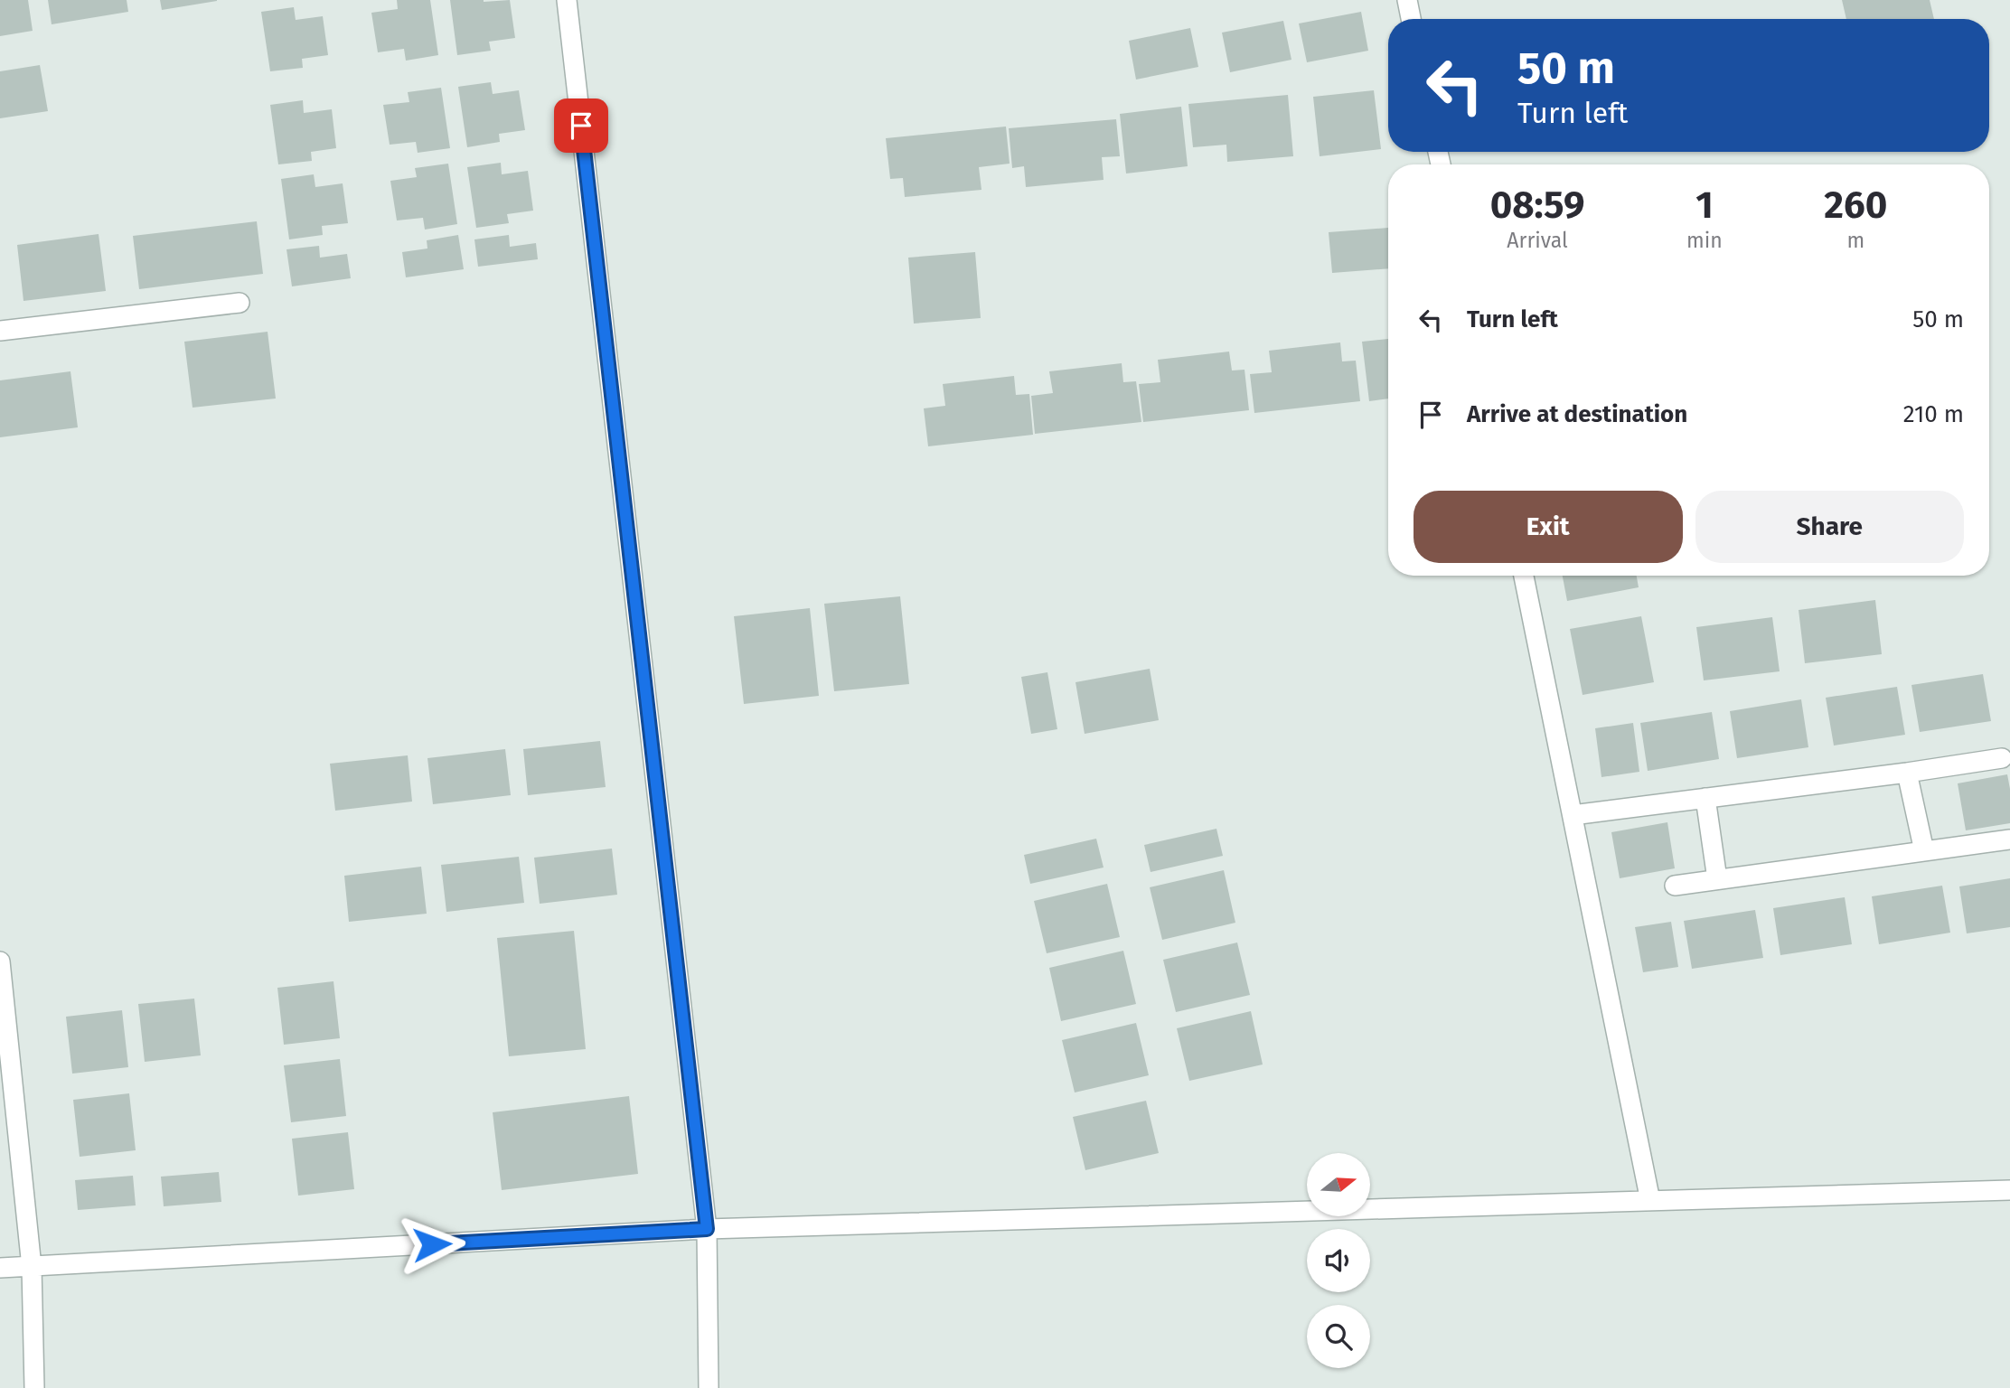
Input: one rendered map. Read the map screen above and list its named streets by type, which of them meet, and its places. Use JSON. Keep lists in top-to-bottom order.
{
  "north": "right",
  "page": {
    "turn": ["50 m", "Turn left"],
    "eta": [
      "08:59",
      "Arrival",
      "1",
      "min",
      "260",
      "m"
    ],
    "list": [
      {
        "name": "Turn left",
        "value": "50 m"
      },
      {
        "name": "Arrive at destination",
        "value": "210 m"
      }
    ],
    "buttons": ["Exit", "Share"]
  }
}
